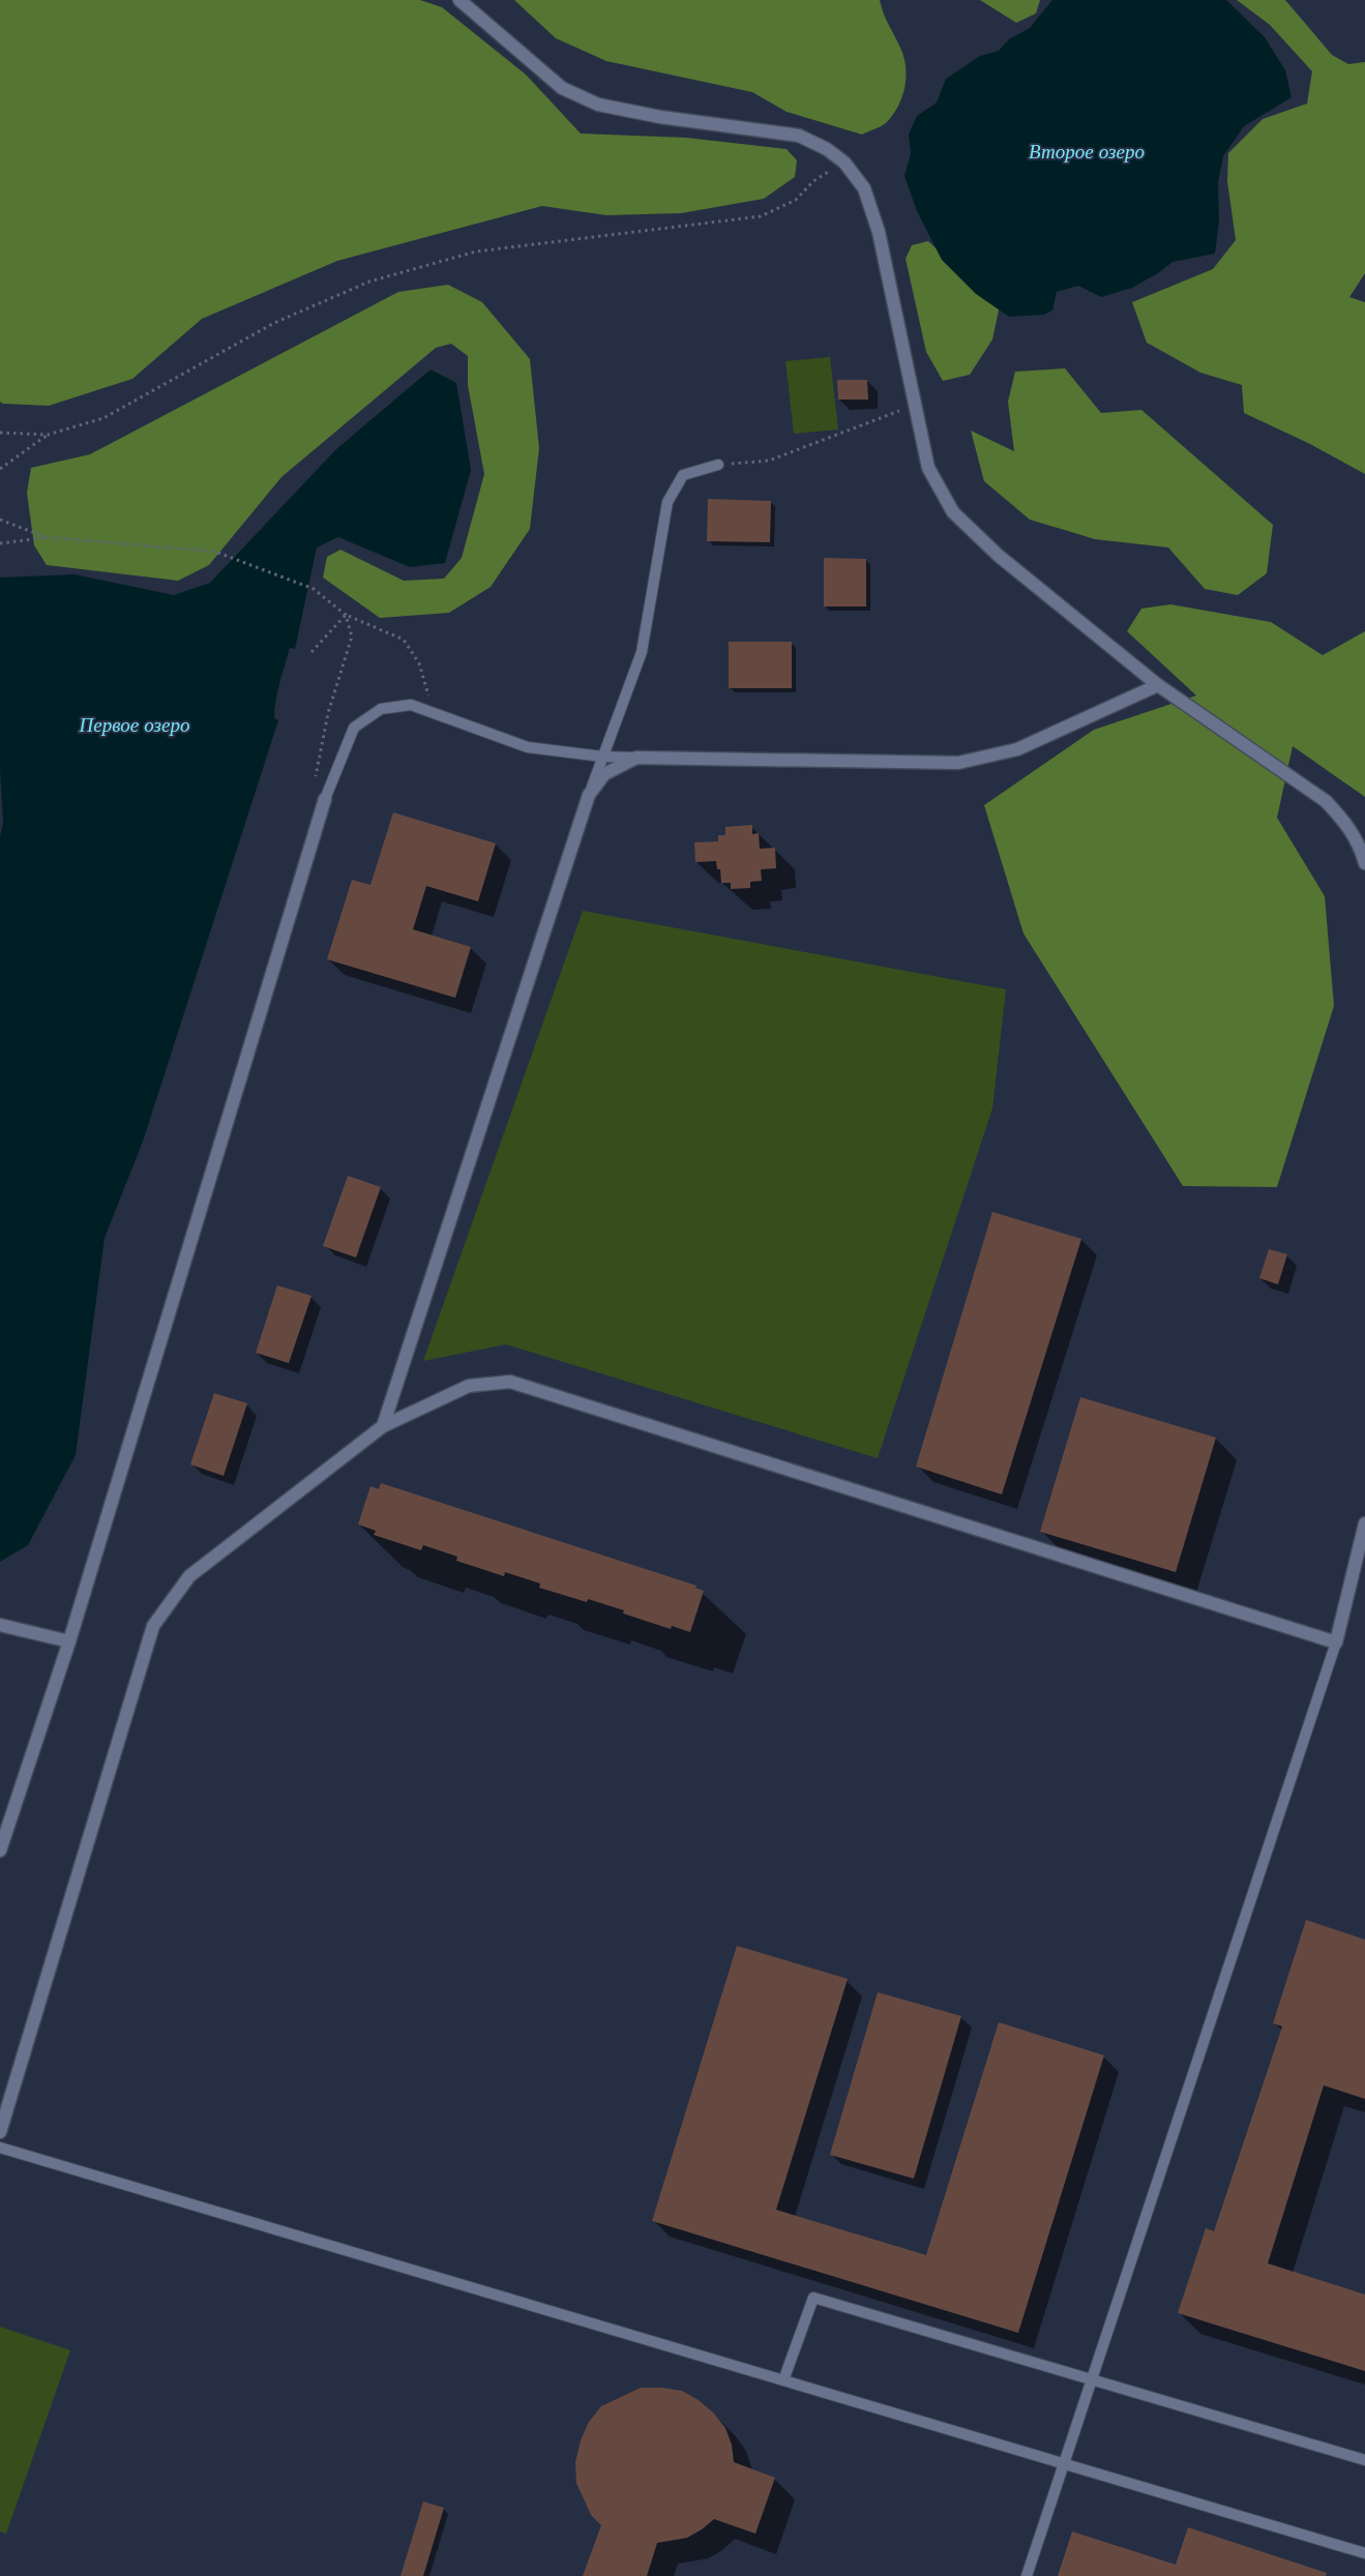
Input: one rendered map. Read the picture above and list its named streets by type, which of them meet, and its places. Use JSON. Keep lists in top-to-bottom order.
{
  "water": ["Второе озеро", "Первое озеро"]
}
